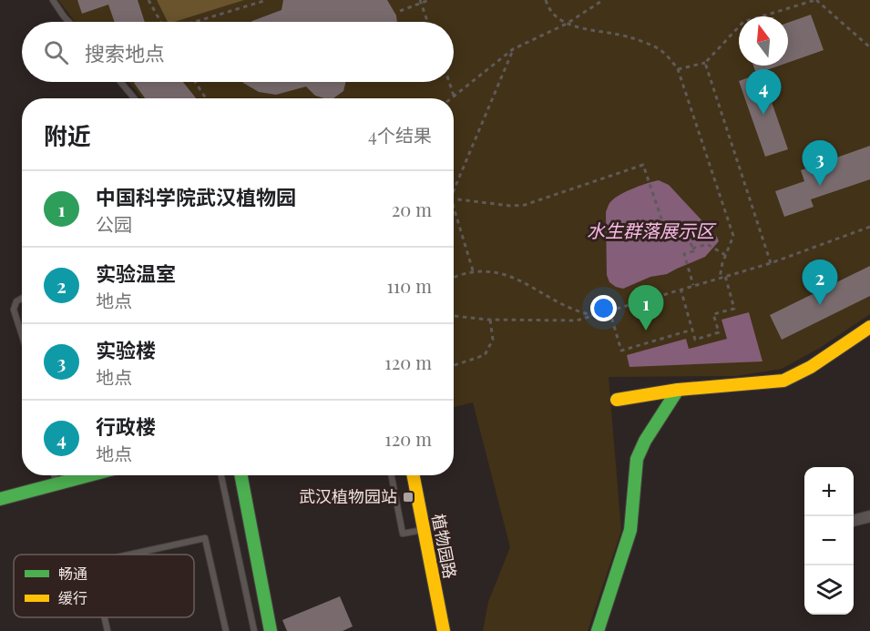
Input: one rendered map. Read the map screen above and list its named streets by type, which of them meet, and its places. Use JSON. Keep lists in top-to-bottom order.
{
  "streets": {
    "street": ["植物园路"]
  },
  "water": ["水生群落展示区"],
  "places": {
    "transit": ["武汉植物园站"]
  },
  "legend": ["畅通", "缓行"],
  "north": "top",
  "page": {
    "search": "搜索地点",
    "pins": [
      "4",
      "3",
      "2",
      "1"
    ],
    "heading": ["附近", "4个结果"],
    "list": [
      {
        "mark": "1",
        "name": "中国科学院武汉植物园",
        "note": "公园",
        "value": "20 m"
      },
      {
        "mark": "2",
        "name": "实验温室",
        "note": "地点",
        "value": "110 m"
      },
      {
        "mark": "3",
        "name": "实验楼",
        "note": "地点",
        "value": "120 m"
      },
      {
        "mark": "4",
        "name": "行政楼",
        "note": "地点",
        "value": "120 m"
      }
    ],
    "map_buttons": ["+", "−"]
  }
}
